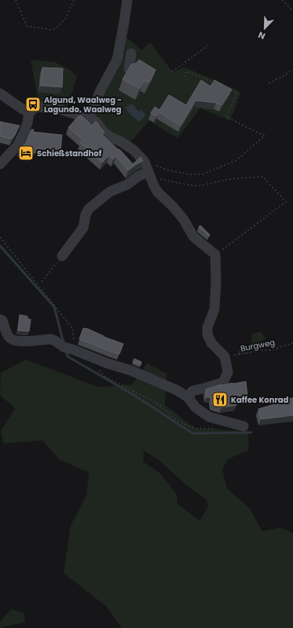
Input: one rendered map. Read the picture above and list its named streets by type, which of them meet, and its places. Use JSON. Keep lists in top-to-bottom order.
{
  "streets": {
    "path": ["Burgweg"]
  },
  "places": {
    "bus stop": ["Algund, Waalweg - Lagundo, Waalweg"],
    "hotel": ["Schießstandhof"],
    "restaurant": ["Kaffee Konrad"]
  },
  "north": "bottom left"
}
